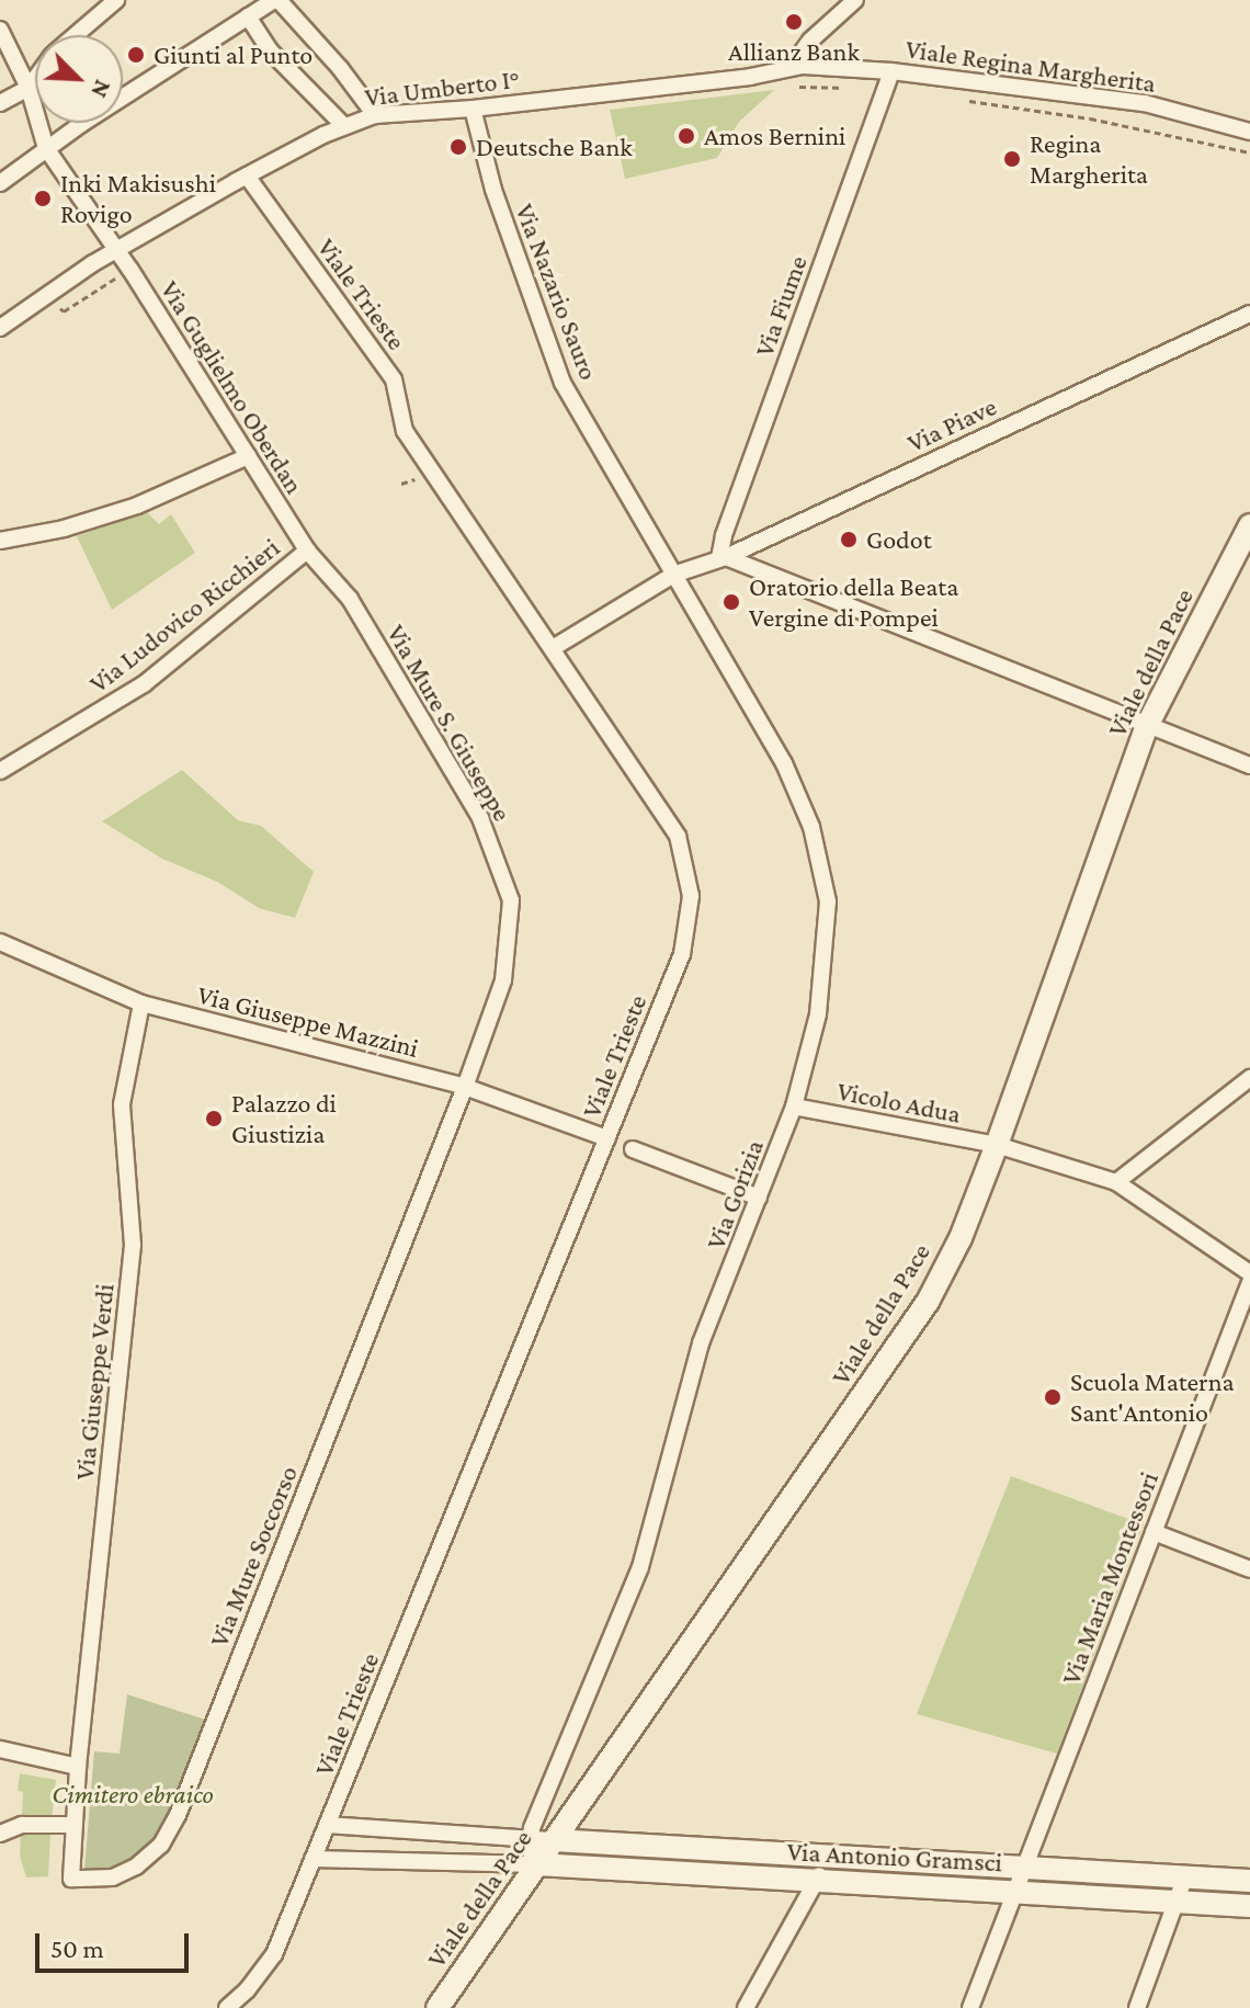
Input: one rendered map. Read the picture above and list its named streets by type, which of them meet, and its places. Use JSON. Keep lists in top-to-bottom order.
{
  "streets": {
    "street": [
      "Viale Regina Margherita",
      "Via Umberto I°",
      "Via Nazario Sauro",
      "Viale Trieste",
      "Via Fiume",
      "Via Guglielmo Oberdan",
      "Via Piave",
      "Via Ludovico Ricchieri",
      "Viale della Pace",
      "Via Mure S. Giuseppe",
      "Via Giuseppe Mazzini",
      "Vicolo Adua",
      "Via Gorizia",
      "Via Giuseppe Verdi",
      "Via Mure Soccorso",
      "Via Maria Montessori",
      "Via Antonio Gramsci"
    ]
  },
  "crossings": [
    ["Viale Regina Margherita", "Via Umberto I°"],
    ["Viale Regina Margherita", "Via Fiume"],
    ["Via Umberto I°", "Via Nazario Sauro"],
    ["Via Umberto I°", "Viale Trieste"],
    ["Via Umberto I°", "Via Guglielmo Oberdan"],
    ["Via Nazario Sauro", "Via Piave"],
    ["Via Nazario Sauro", "Via Gorizia"],
    ["Viale Trieste", "Via Piave"],
    ["Viale Trieste", "Via Giuseppe Mazzini"],
    ["Via Fiume", "Via Piave"],
    ["Via Guglielmo Oberdan", "Via Ludovico Ricchieri"],
    ["Via Guglielmo Oberdan", "Via Mure S. Giuseppe"],
    ["Via Piave", "Via Gorizia"],
    ["Via Ludovico Ricchieri", "Via Mure S. Giuseppe"],
    ["Viale della Pace", "Vicolo Adua"],
    ["Viale della Pace", "Via Antonio Gramsci"],
    ["Via Mure S. Giuseppe", "Via Giuseppe Mazzini"],
    ["Via Mure S. Giuseppe", "Via Mure Soccorso"],
    ["Via Giuseppe Mazzini", "Via Giuseppe Verdi"],
    ["Via Giuseppe Mazzini", "Via Mure Soccorso"],
    ["Vicolo Adua", "Via Gorizia"],
    ["Via Giuseppe Verdi", "Via Mure Soccorso"],
    ["Via Maria Montessori", "Via Antonio Gramsci"]
  ],
  "parks": ["Cimitero ebraico"],
  "places": [
    "Allianz Bank",
    "Giunti al Punto",
    "Amos Bernini",
    "Deutsche Bank",
    "Regina Margherita",
    "Inki Makisushi Rovigo",
    "Godot",
    "Oratorio della Beata Vergine di Pompei",
    "Palazzo di Giustizia",
    "Scuola Materna Sant'Antonio"
  ],
  "scale_bar": "50 m",
  "north": "bottom right"
}
